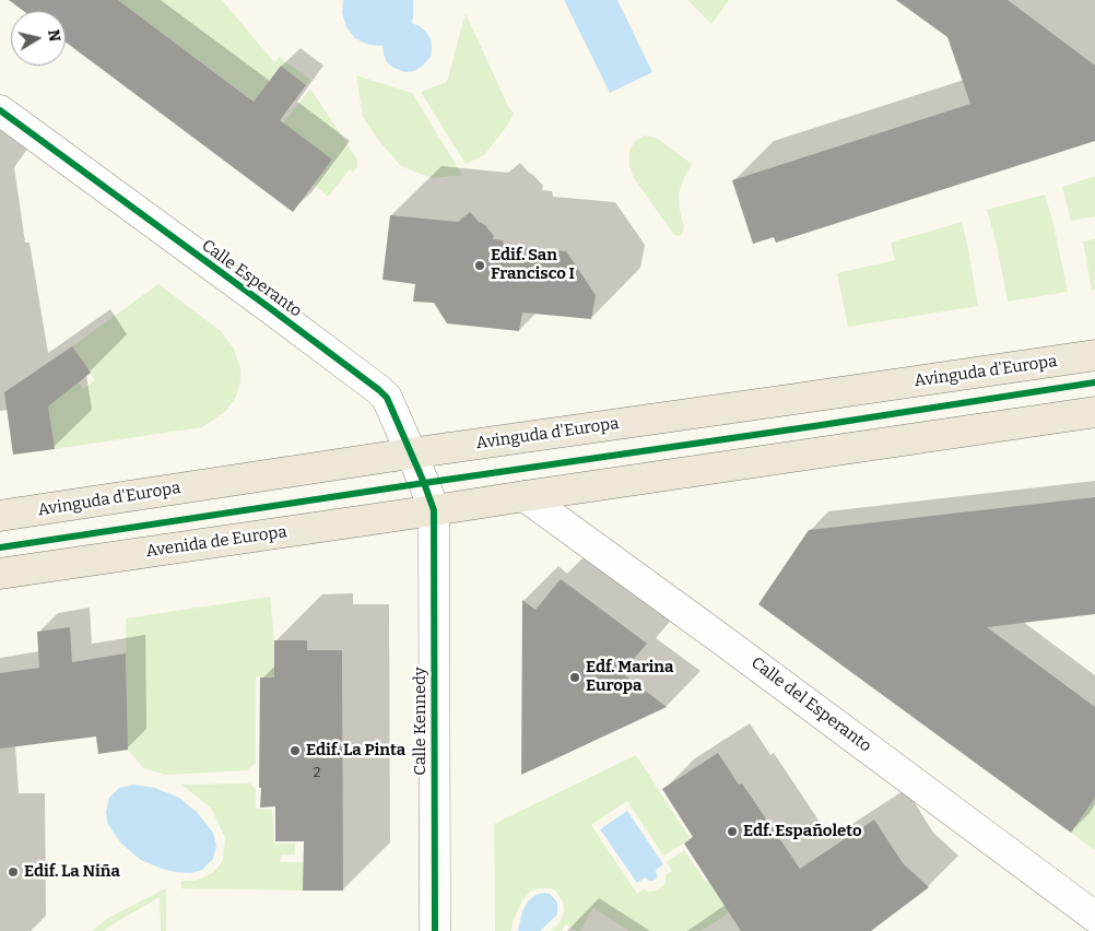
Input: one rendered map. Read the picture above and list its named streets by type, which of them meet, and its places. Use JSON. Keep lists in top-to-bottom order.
{
  "streets": {
    "main road": ["Avinguda d'Europa", "Avenida de Europa"],
    "street": ["Calle Esperanto", "Calle del Esperanto", "Calle Kennedy"]
  },
  "crossings": [
    ["Calle Esperanto", "Avinguda d'Europa"],
    ["Calle Esperanto", "Avenida de Europa"],
    ["Calle Esperanto", "Calle Kennedy"],
    ["Avenida de Europa", "Calle Kennedy"]
  ],
  "places": [
    "Edif. San Francisco I",
    "Edf. Marina Europa",
    "Edif. La Pinta",
    "Edf. Españoleto",
    "Edif. La Niña"
  ],
  "house_numbers": ["2"],
  "north": "right"
}
